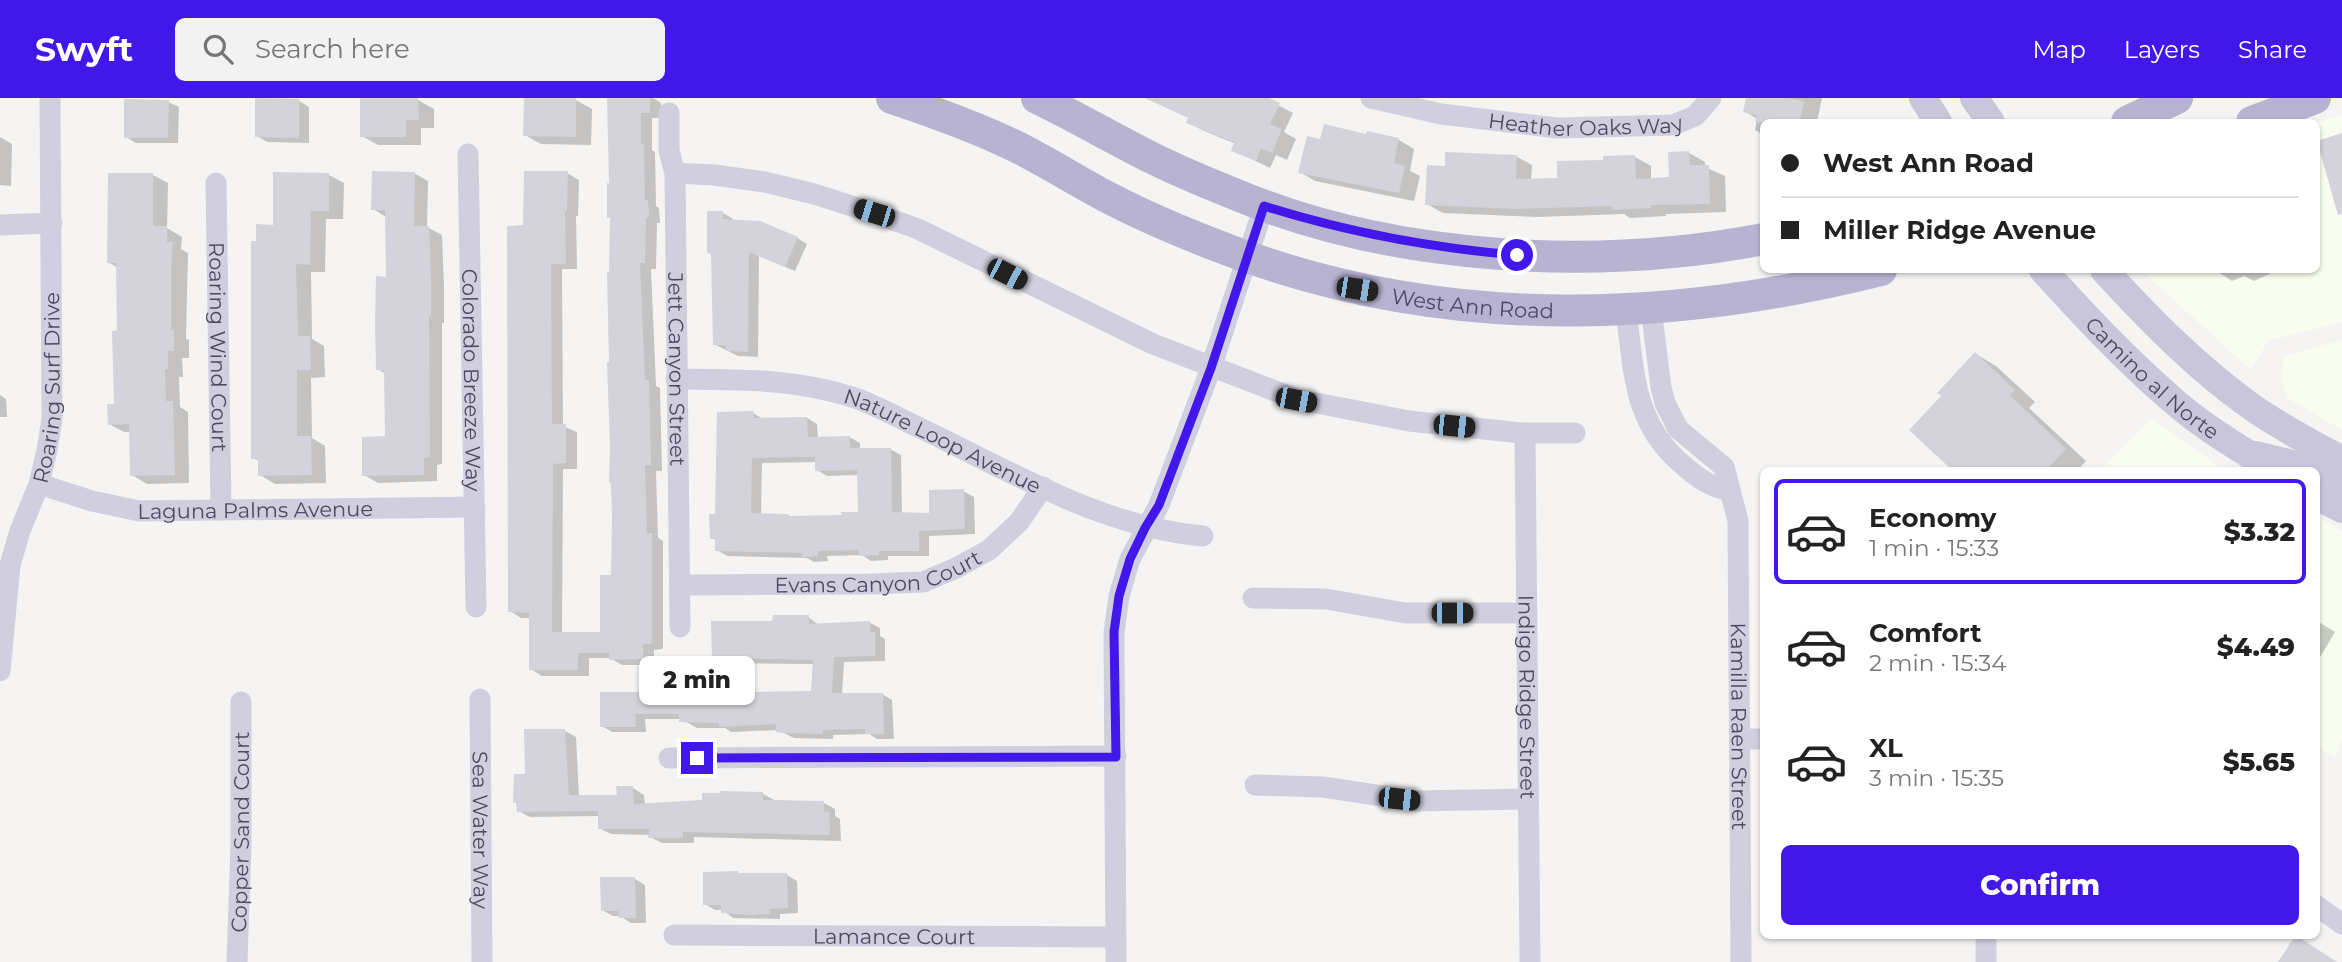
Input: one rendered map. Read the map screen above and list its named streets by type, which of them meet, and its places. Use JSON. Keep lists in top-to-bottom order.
{
  "streets": {
    "main road": ["West Ann Road", "Camino al Norte"],
    "street": [
      "Heather Oaks Way",
      "Roaring Wind Court",
      "Jett Canyon Street",
      "Colorado Breeze Way",
      "Roaring Surf Drive",
      "Nature Loop Avenue",
      "Laguna Palms Avenue",
      "Evans Canyon Court",
      "Indigo Ridge Street",
      "Kamilla Raen Street",
      "Sea Water Way",
      "Copper Sand Court",
      "Lamance Court"
    ]
  },
  "crossings": [
    ["West Ann Road", "Kamilla Raen Street"],
    ["Roaring Wind Court", "Laguna Palms Avenue"],
    ["Jett Canyon Street", "Nature Loop Avenue"],
    ["Jett Canyon Street", "Evans Canyon Court"],
    ["Colorado Breeze Way", "Laguna Palms Avenue"],
    ["Roaring Surf Drive", "Laguna Palms Avenue"],
    ["Nature Loop Avenue", "Evans Canyon Court"]
  ],
  "page": {
    "header": "Swyft",
    "search": "Search here",
    "nav": ["Map", "Layers", "Share"],
    "banner": ["West Ann Road", "Miller Ridge Avenue"],
    "list": [
      {
        "name": "Economy",
        "note": "1 min · 15:33",
        "value": "$3.32"
      },
      {
        "name": "Comfort",
        "note": "2 min · 15:34",
        "value": "$4.49"
      },
      {
        "name": "XL",
        "note": "3 min · 15:35",
        "value": "$5.65"
      }
    ],
    "bubble": "2 min",
    "buttons": "Confirm"
  }
}
